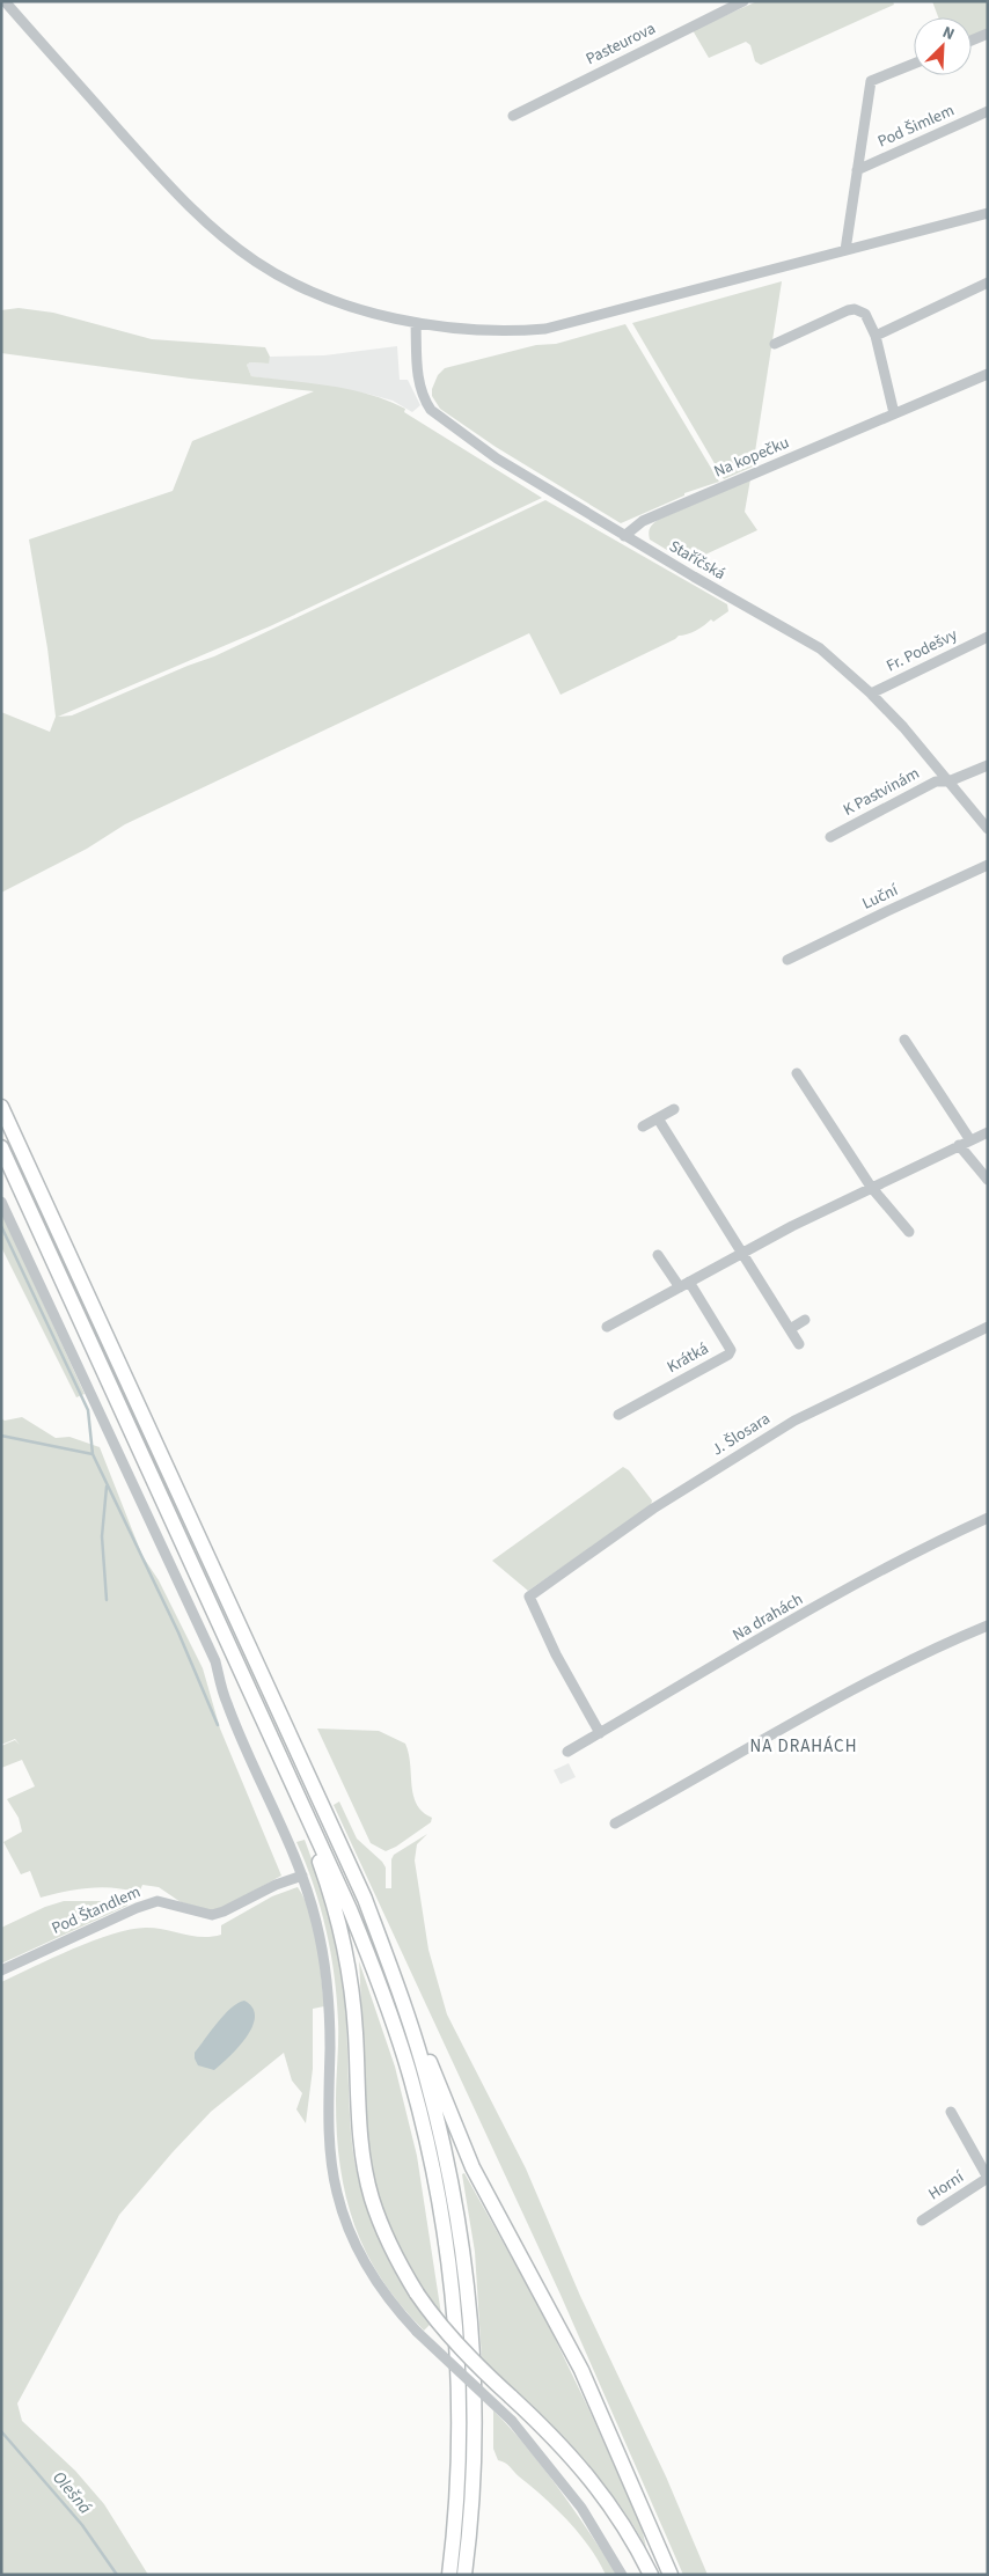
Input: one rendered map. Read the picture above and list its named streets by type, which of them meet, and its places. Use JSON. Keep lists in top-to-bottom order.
{
  "streets": {
    "street": [
      "Pasteurova",
      "Pod Šimlem",
      "Na kopečku",
      "Staříčská",
      "Fr. Podešvy",
      "K Pastvinám",
      "Luční",
      "Krátká",
      "J. Šlosara",
      "Na drahách",
      "Pod Štandlem",
      "Horní"
    ]
  },
  "crossings": [
    ["Na kopečku", "Staříčská"],
    ["Staříčská", "Fr. Podešvy"],
    ["Staříčská", "K Pastvinám"],
    ["J. Šlosara", "Na drahách"]
  ],
  "districts": ["NA DRAHÁCH"],
  "water": ["Olešná"],
  "north": "top right"
}
